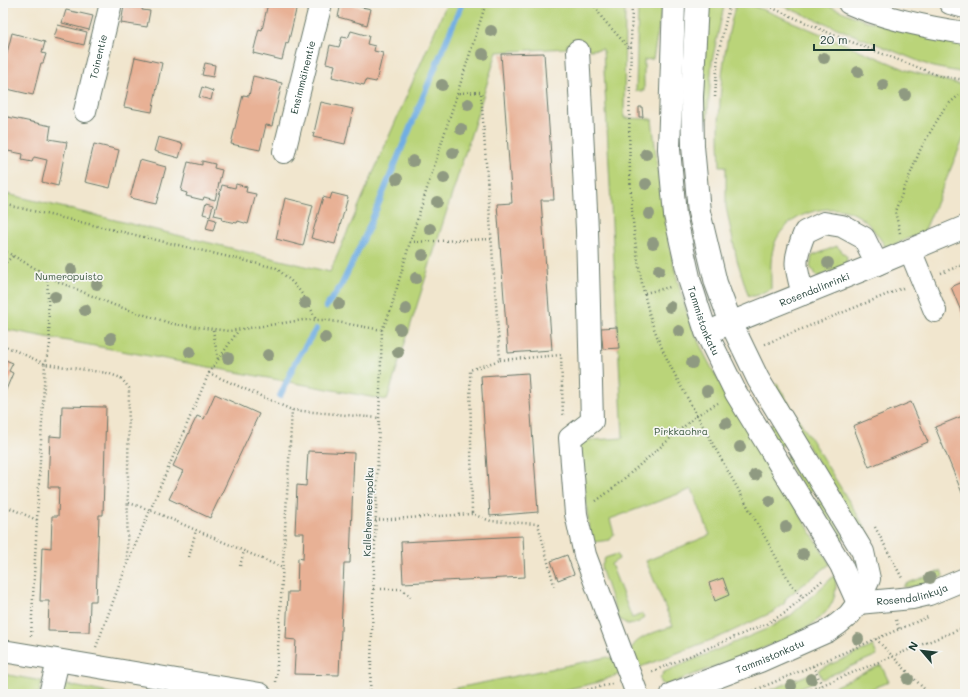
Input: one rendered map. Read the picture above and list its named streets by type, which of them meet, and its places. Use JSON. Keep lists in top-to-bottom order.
{
  "streets": {
    "street": [
      "Toinentie",
      "Ensimmäinentie",
      "Rosendalinrinki",
      "Tammistonkatu",
      "Rosendalinkuja"
    ],
    "path": ["Kalleherneenpolku"]
  },
  "crossings": [
    ["Rosendalinrinki", "Tammistonkatu"],
    ["Tammistonkatu", "Rosendalinkuja"]
  ],
  "parks": ["Numeropuisto", "Pirkkaohra"],
  "scale_bar": "20 m",
  "north": "top left"
}
